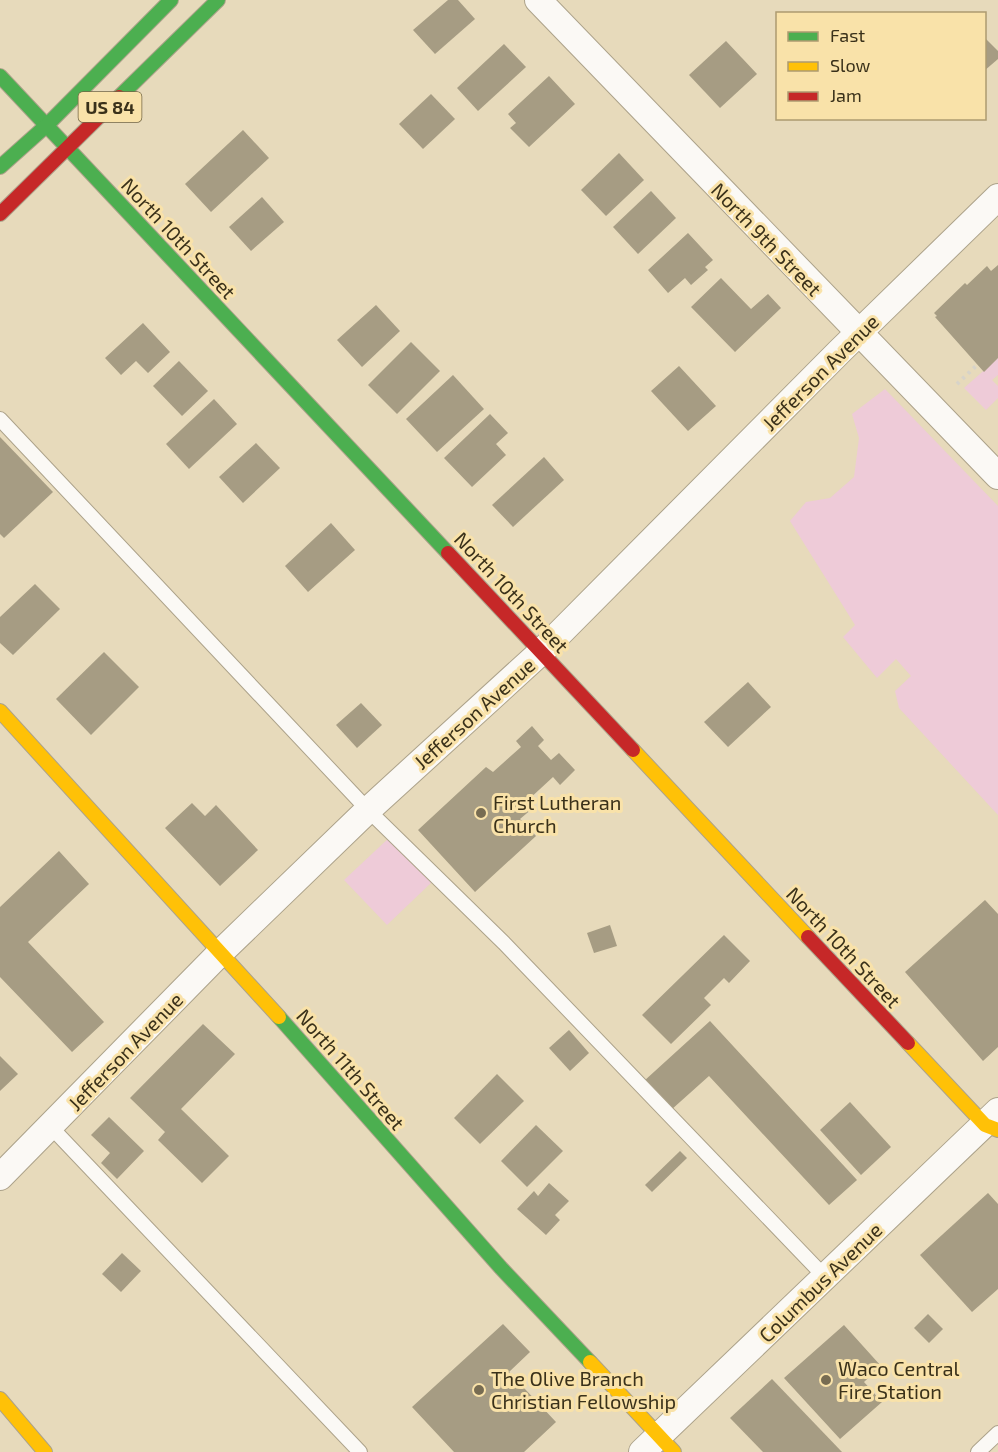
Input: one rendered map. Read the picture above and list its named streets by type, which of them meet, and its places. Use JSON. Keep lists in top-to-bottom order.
{
  "streets": {
    "street": [
      "US 84",
      "North 10th Street",
      "North 9th Street",
      "Jefferson Avenue",
      "North 11th Street",
      "Columbus Avenue"
    ]
  },
  "crossings": [
    ["US 84", "North 10th Street"],
    ["North 10th Street", "Jefferson Avenue"],
    ["North 10th Street", "Columbus Avenue"],
    ["North 9th Street", "Jefferson Avenue"],
    ["Jefferson Avenue", "North 11th Street"],
    ["North 11th Street", "Columbus Avenue"]
  ],
  "places": ["First Lutheran Church", "Waco Central Fire Station", "The Olive Branch Christian Fellowship"],
  "legend": ["Fast", "Slow", "Jam"]
}
